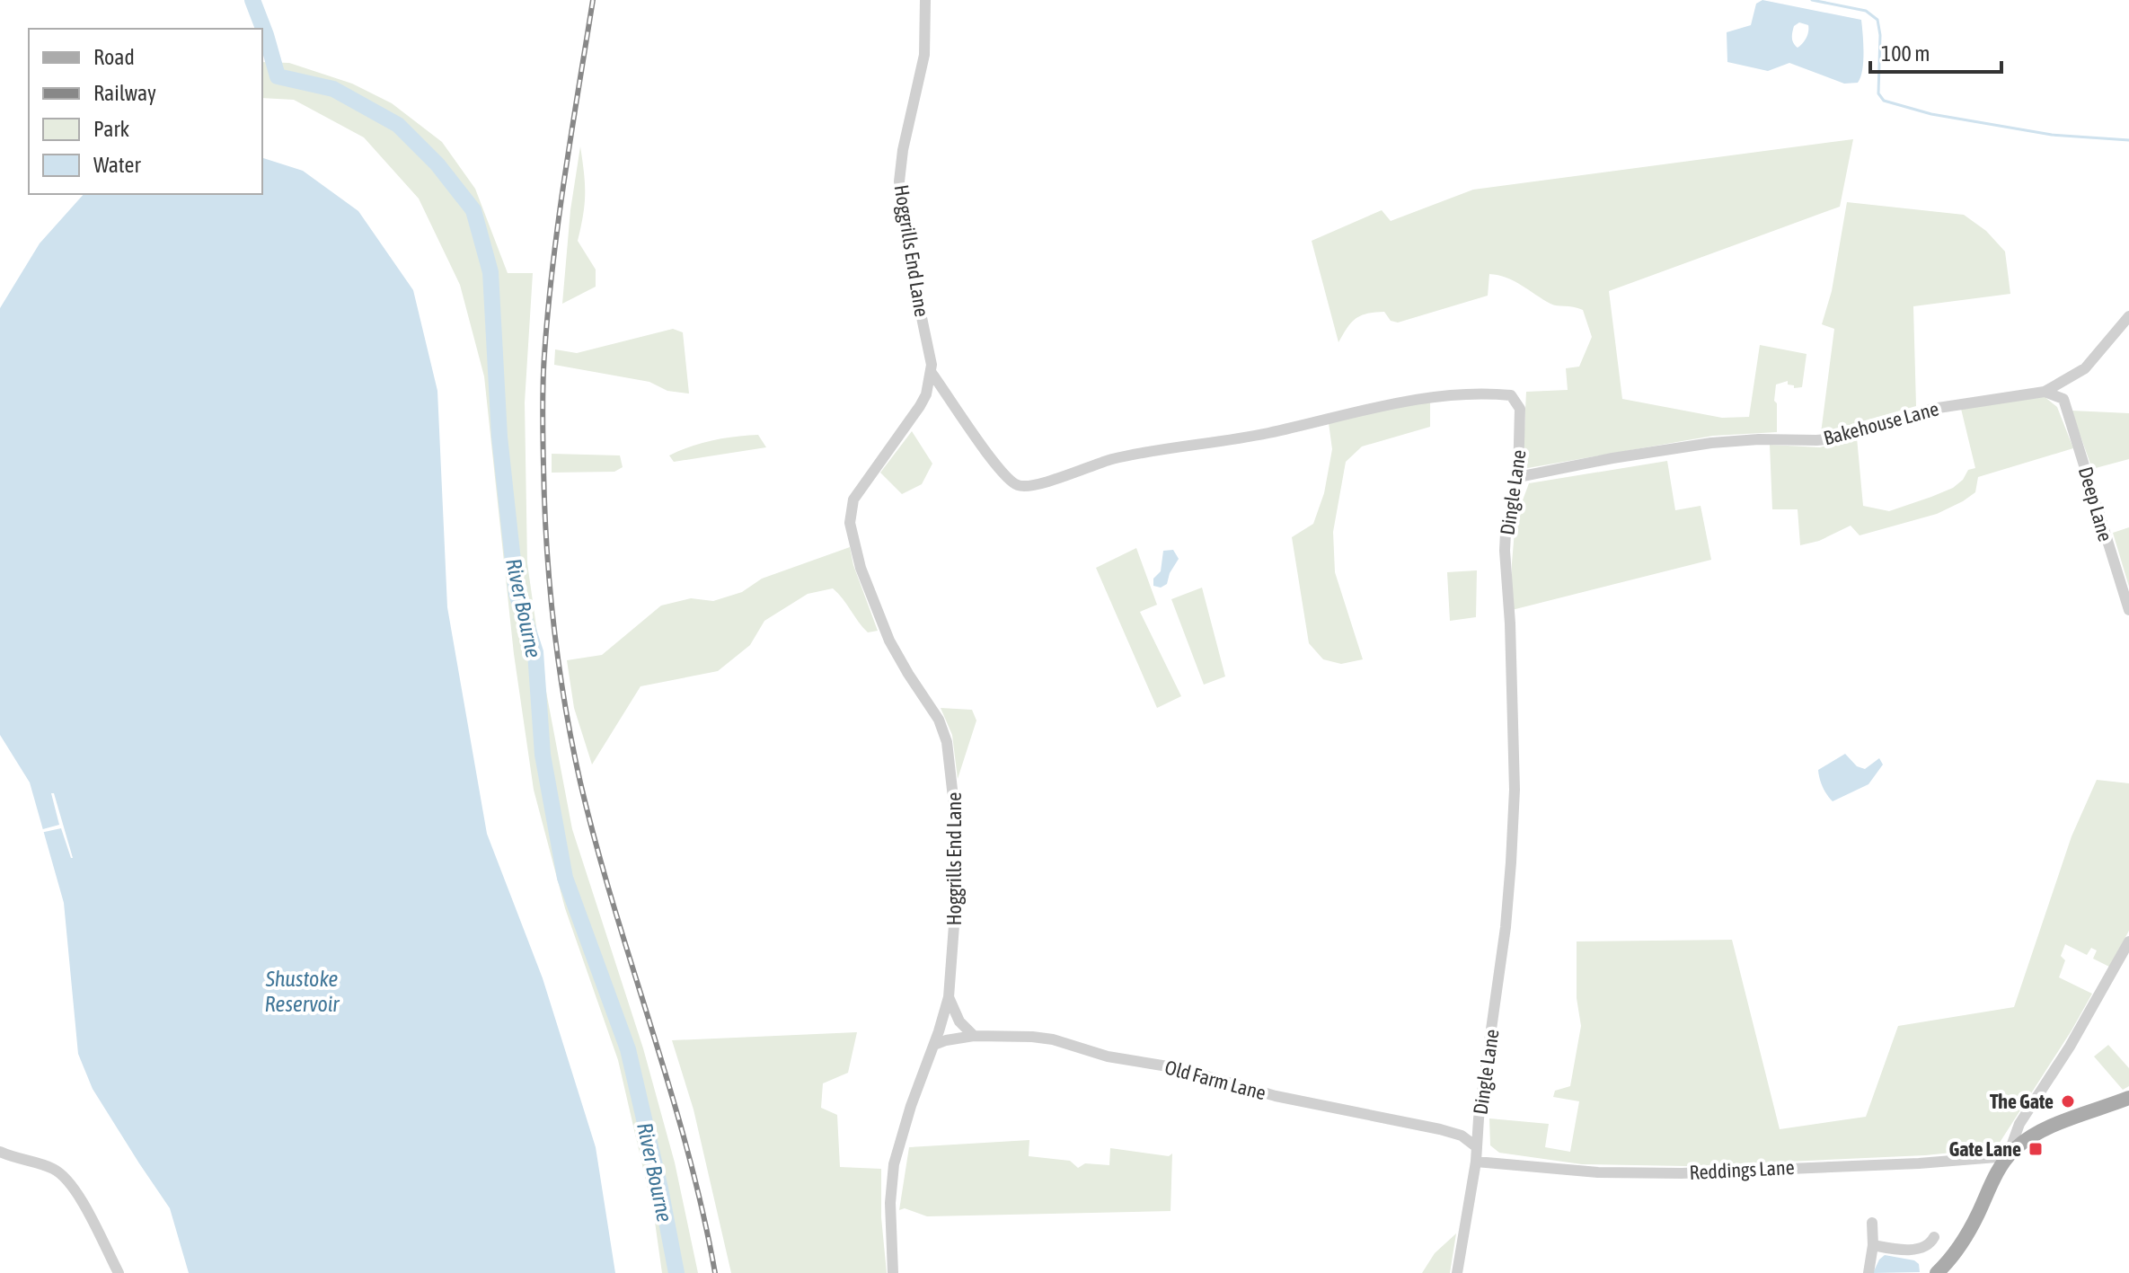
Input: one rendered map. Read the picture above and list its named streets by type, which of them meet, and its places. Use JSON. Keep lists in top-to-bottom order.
{
  "streets": {
    "street": [
      "Hoggrills End Lane",
      "Bakehouse Lane",
      "Dingle Lane",
      "Deep Lane",
      "Old Farm Lane",
      "Reddings Lane"
    ]
  },
  "crossings": [
    ["Hoggrills End Lane", "Dingle Lane"],
    ["Hoggrills End Lane", "Old Farm Lane"],
    ["Bakehouse Lane", "Dingle Lane"],
    ["Bakehouse Lane", "Deep Lane"],
    ["Dingle Lane", "Old Farm Lane"],
    ["Dingle Lane", "Reddings Lane"]
  ],
  "water": ["River Bourne", "Shustoke Reservoir"],
  "places": {
    "other": ["The Gate"],
    "transit": ["Gate Lane"]
  },
  "legend": [
    "Road",
    "Railway",
    "Park",
    "Water"
  ],
  "scale_bar": "100 m"
}
